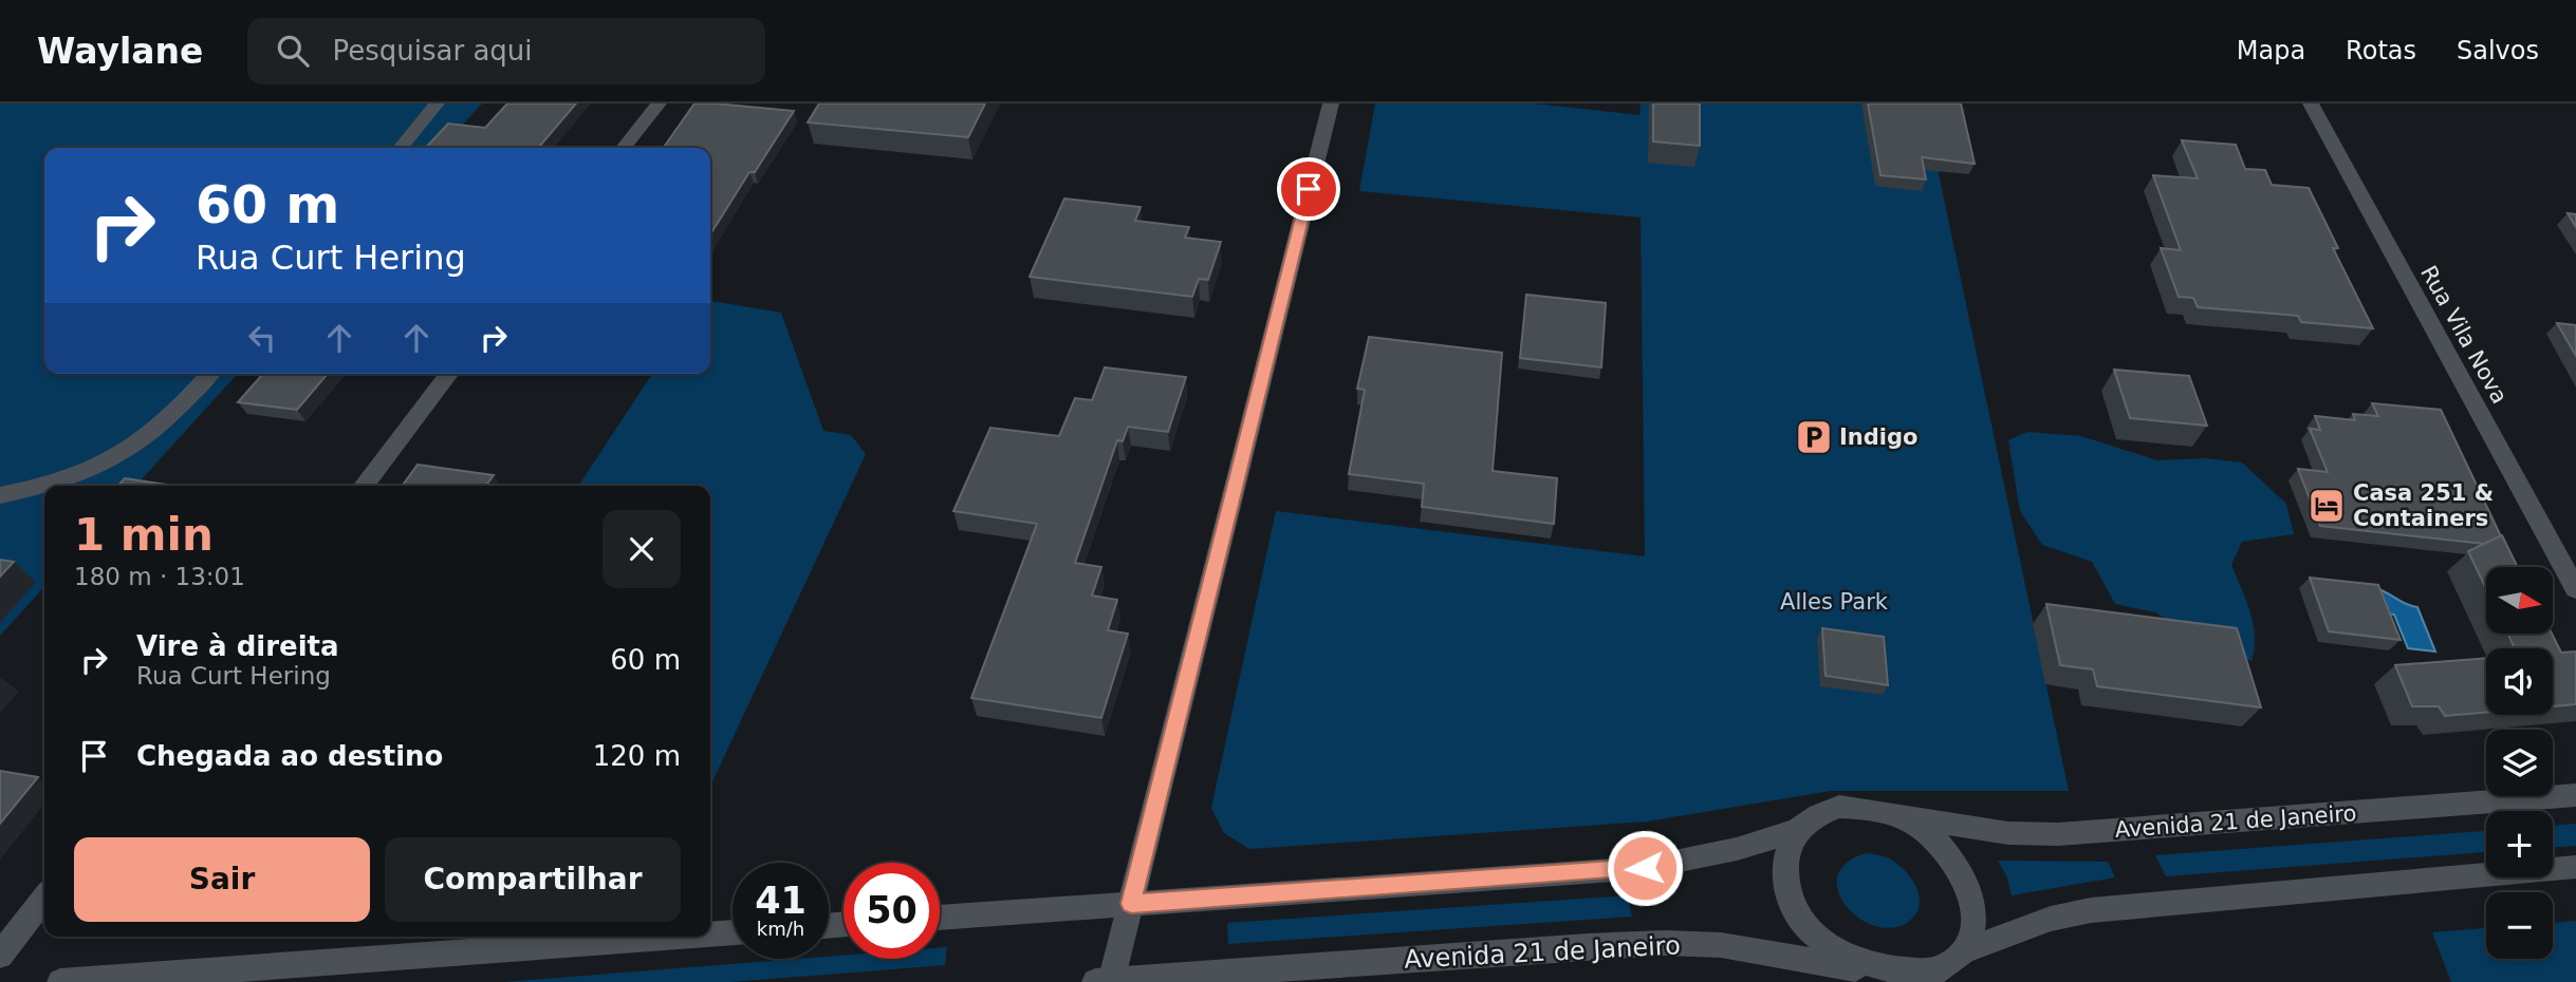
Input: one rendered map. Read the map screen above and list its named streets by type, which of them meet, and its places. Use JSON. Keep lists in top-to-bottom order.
{
  "streets": {
    "main road": ["Rua Vila Nova", "Avenida 21 de Janeiro"]
  },
  "parks": ["Alles Park"],
  "places": {
    "parking": ["Indigo"],
    "hotel": ["Casa 251 & Containers"]
  },
  "north": "right",
  "page": {
    "header": "Waylane",
    "search": "Pesquisar aqui",
    "nav": ["Mapa", "Rotas", "Salvos"],
    "turn": ["60 m", "Rua Curt Hering"],
    "heading": ["1 min", "180 m · 13:01"],
    "map_buttons": ["+", "−"],
    "list": [
      {
        "name": "Vire à direita",
        "note": "Rua Curt Hering",
        "value": "60 m"
      },
      {
        "name": "Chegada ao destino",
        "value": "120 m"
      }
    ],
    "buttons": ["Sair", "Compartilhar"],
    "speed": "41 km/h",
    "limit": "50"
  }
}
